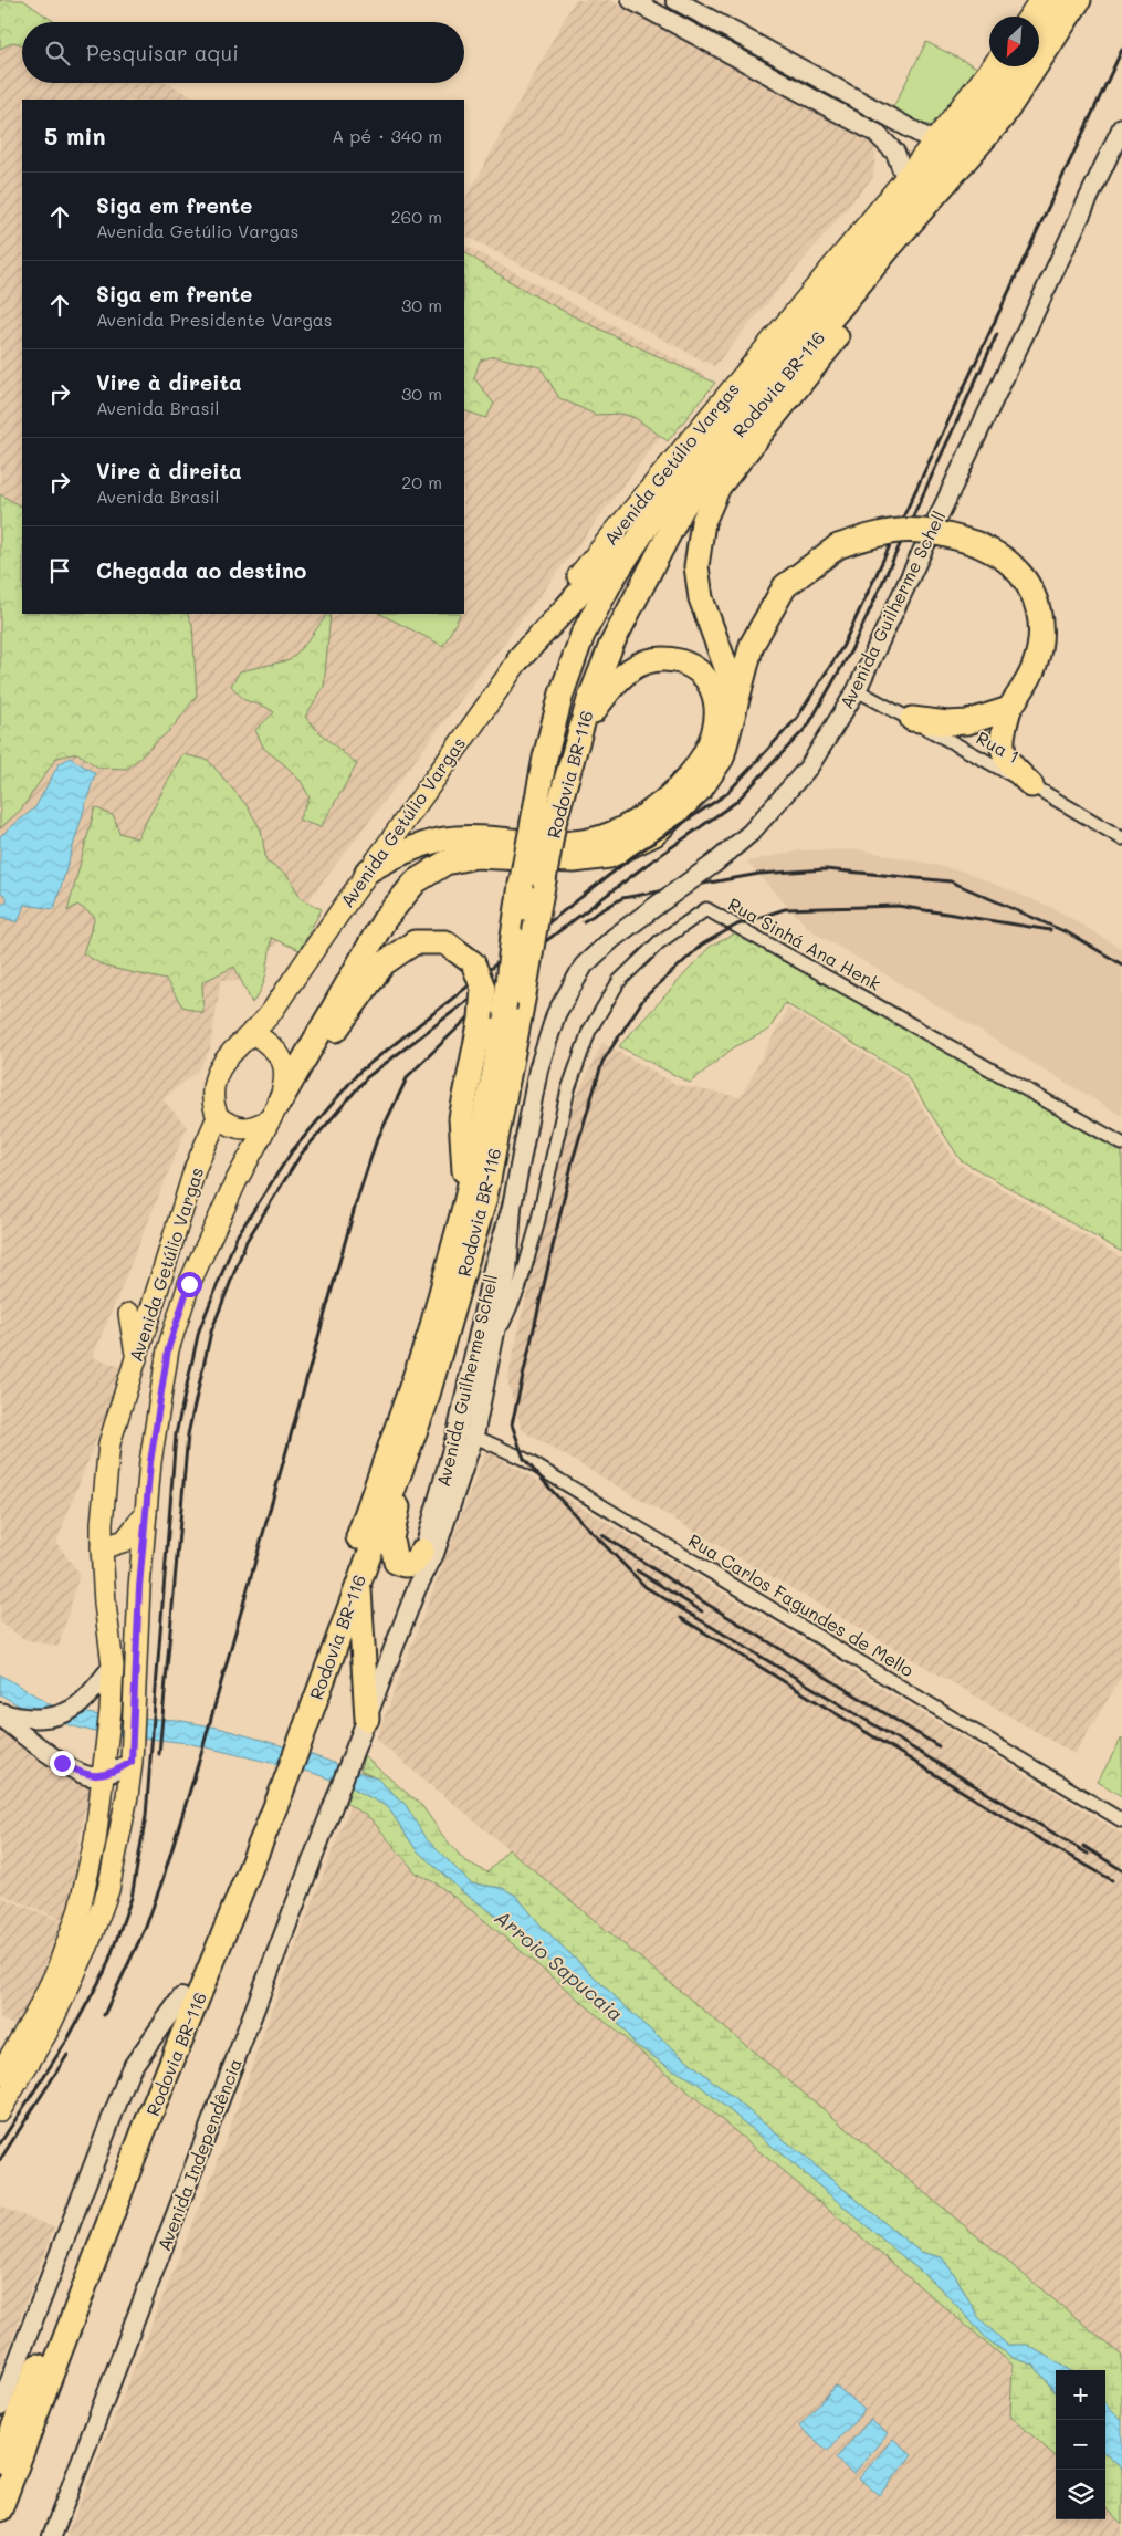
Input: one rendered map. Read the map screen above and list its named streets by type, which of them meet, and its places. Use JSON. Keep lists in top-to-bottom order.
{
  "streets": {
    "highway": ["Rodovia BR-116"],
    "main road": ["Avenida Getúlio Vargas", "Avenida Guilherme Schell", "Avenida Independência"],
    "street": ["Rua 1", "Rua Sinhá Ana Henk", "Rua Carlos Fagundes de Mello"]
  },
  "crossings": [
    ["Avenida Guilherme Schell", "Rua 1"],
    ["Avenida Guilherme Schell", "Rua Sinhá Ana Henk"],
    ["Avenida Guilherme Schell", "Rua Carlos Fagundes de Mello"],
    ["Avenida Guilherme Schell", "Avenida Independência"]
  ],
  "water": ["Arroio Sapucaia"],
  "north": "bottom left",
  "page": {
    "search": "Pesquisar aqui",
    "heading": ["5 min", "A pé · 340 m"],
    "list": [
      ["Siga em frente", "Avenida Getúlio Vargas", "260 m"],
      ["Siga em frente", "Avenida Presidente Vargas", "30 m"],
      ["Vire à direita", "Avenida Brasil", "30 m"],
      ["Vire à direita", "Avenida Brasil", "20 m"],
      "Chegada ao destino"
    ],
    "map_buttons": ["+", "−"]
  }
}
